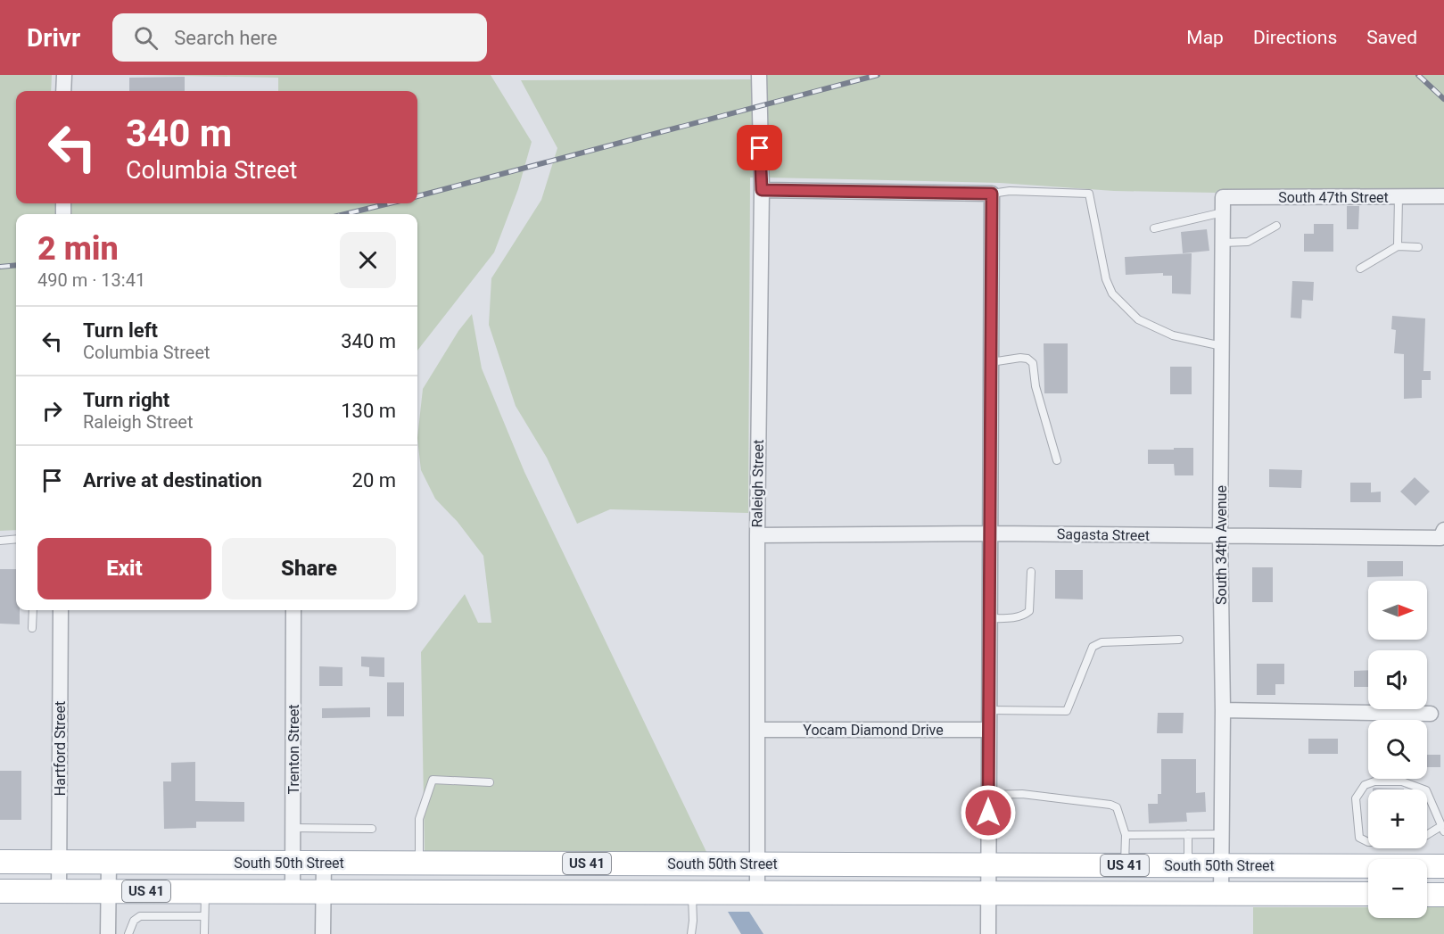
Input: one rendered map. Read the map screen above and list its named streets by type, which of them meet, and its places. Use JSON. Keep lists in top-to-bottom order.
{
  "streets": {
    "main road": ["South 50th Street", "US 41"],
    "street": [
      "South 47th Street",
      "Raleigh Street",
      "Sagasta Street",
      "South 34th Avenue",
      "Yocam Diamond Drive",
      "Hartford Street",
      "Trenton Street"
    ]
  },
  "crossings": [
    ["South 47th Street", "South 34th Avenue"],
    ["Raleigh Street", "Sagasta Street"],
    ["Raleigh Street", "Yocam Diamond Drive"],
    ["Raleigh Street", "South 50th Street"],
    ["Sagasta Street", "South 34th Avenue"],
    ["South 34th Avenue", "South 50th Street"],
    ["Hartford Street", "South 50th Street"],
    ["Trenton Street", "South 50th Street"]
  ],
  "north": "right",
  "page": {
    "header": "Drivr",
    "search": "Search here",
    "nav": ["Map", "Directions", "Saved"],
    "turn": ["340 m", "Columbia Street"],
    "heading": ["2 min", "490 m · 13:41"],
    "list": [
      {
        "name": "Turn left",
        "note": "Columbia Street",
        "value": "340 m"
      },
      {
        "name": "Turn right",
        "note": "Raleigh Street",
        "value": "130 m"
      },
      {
        "name": "Arrive at destination",
        "value": "20 m"
      }
    ],
    "buttons": ["Exit", "Share"],
    "map_buttons": ["+", "−"]
  }
}
